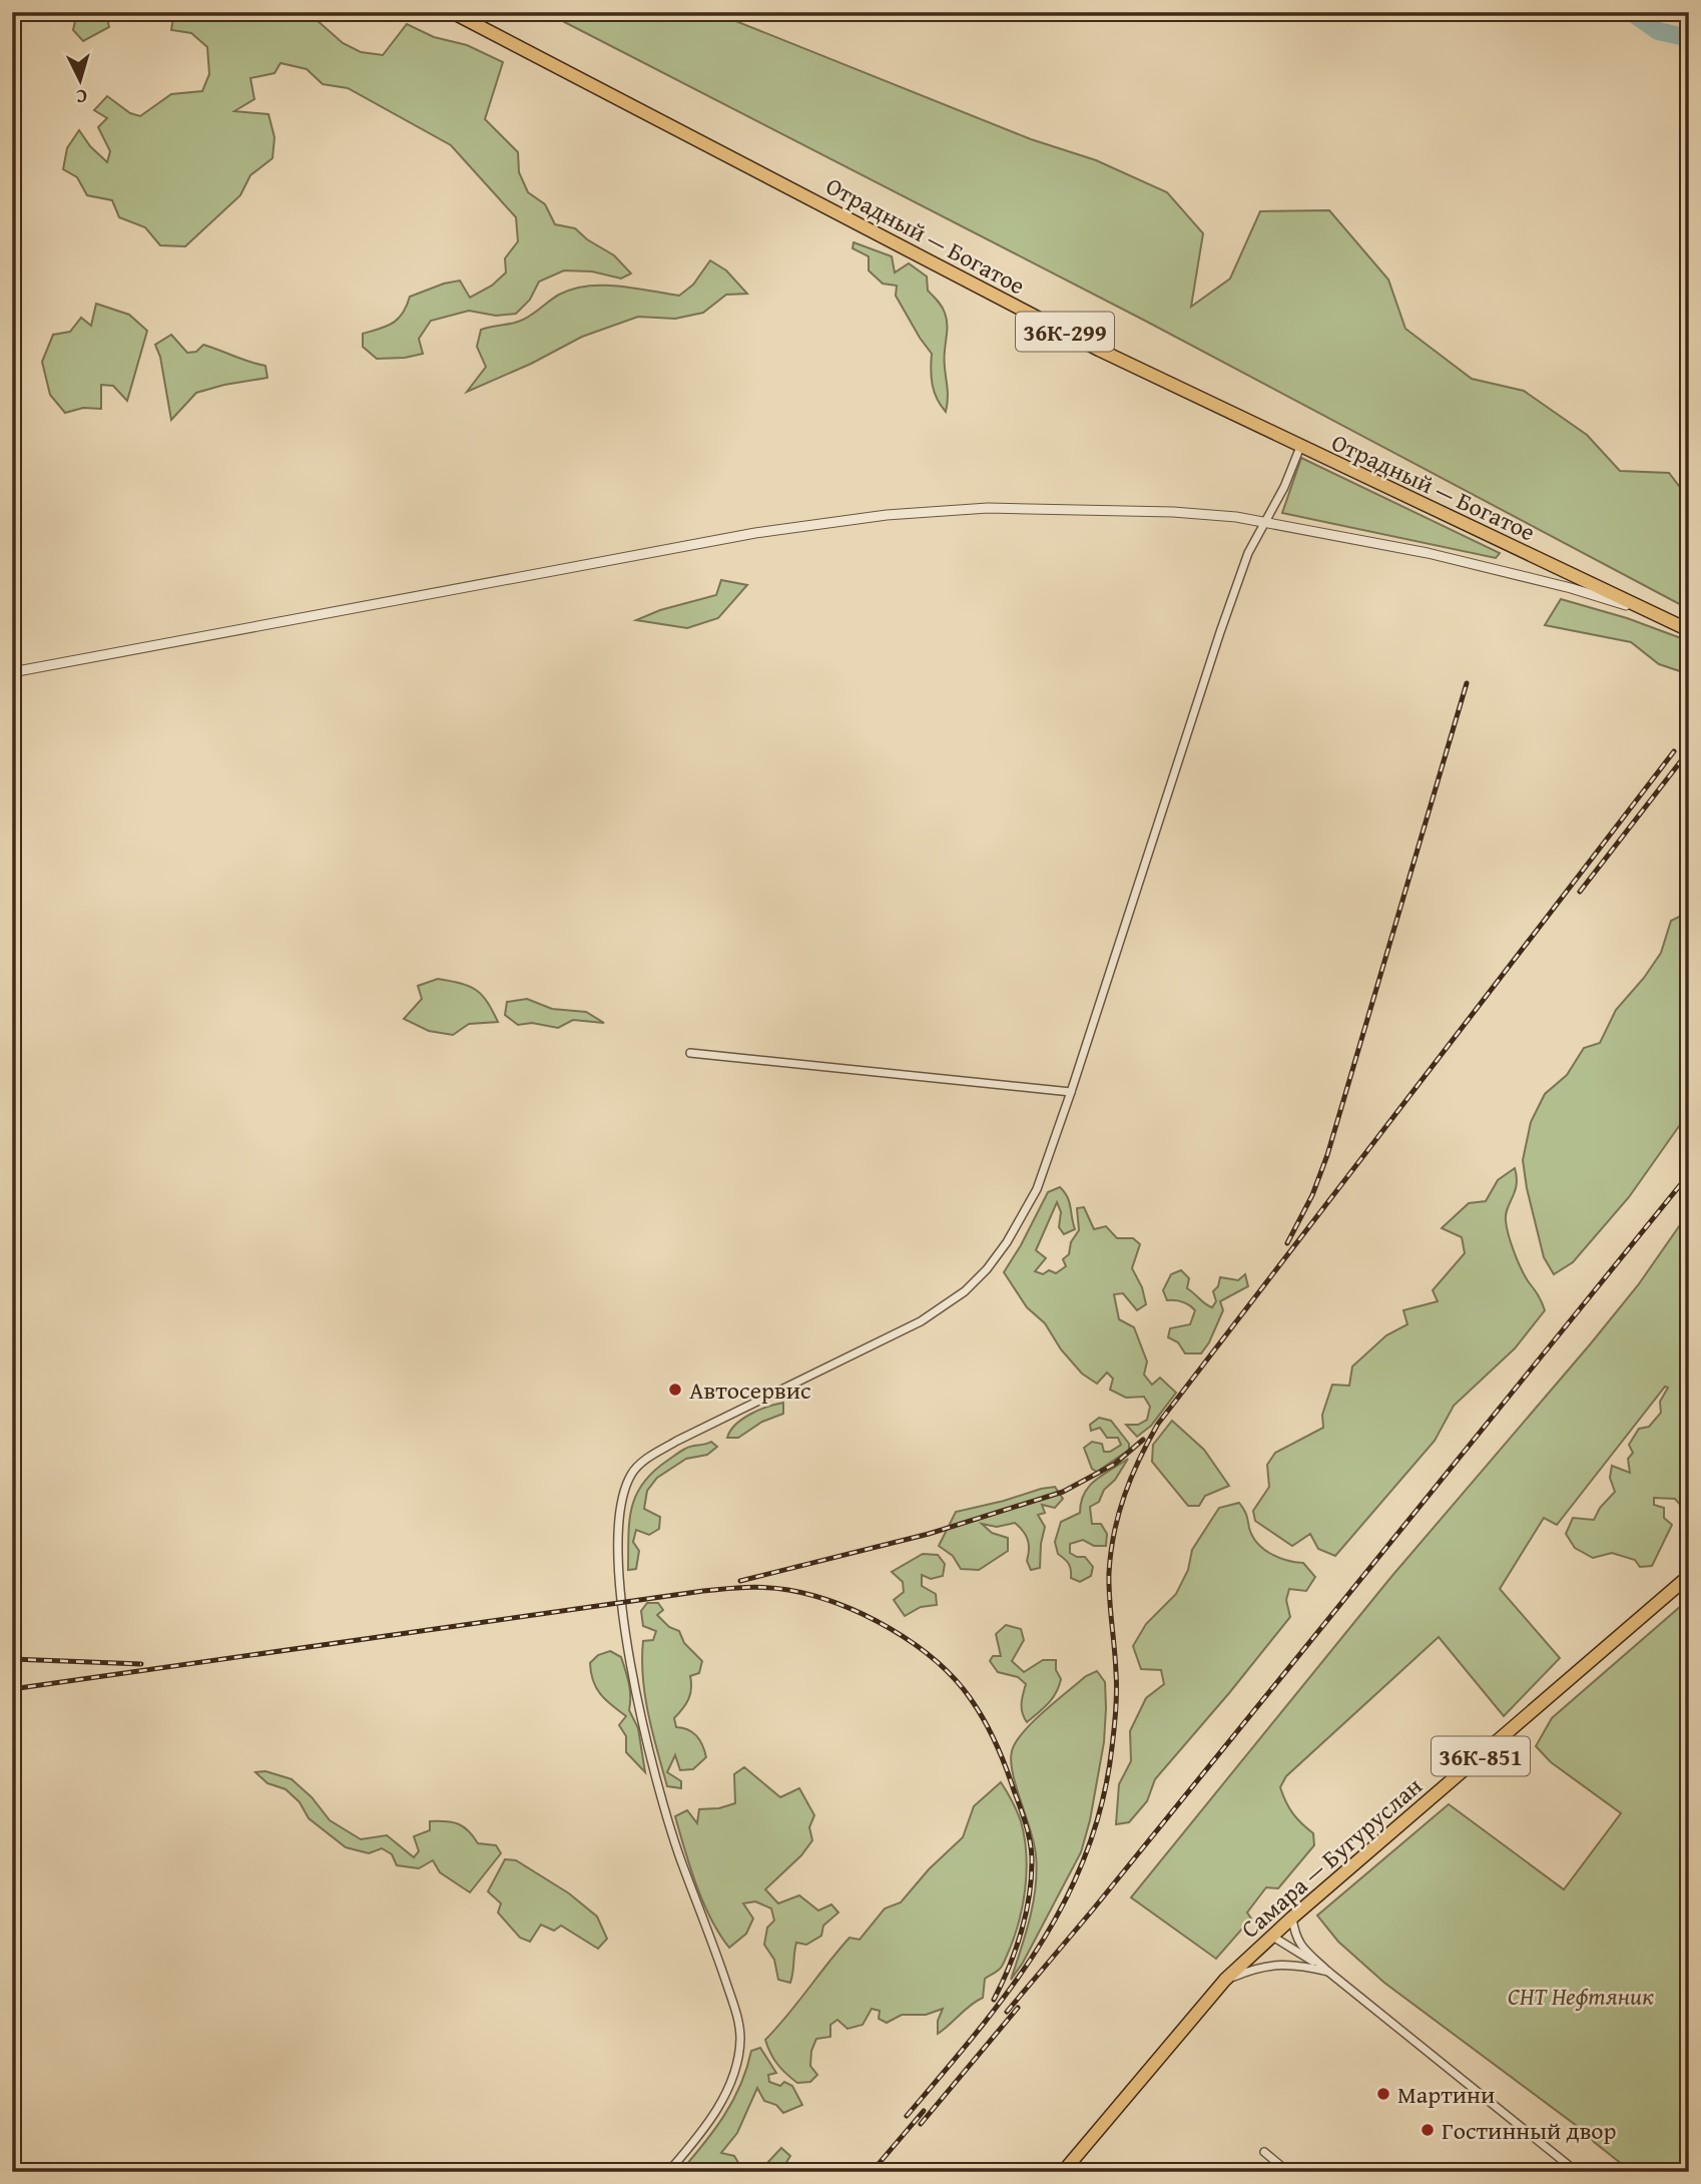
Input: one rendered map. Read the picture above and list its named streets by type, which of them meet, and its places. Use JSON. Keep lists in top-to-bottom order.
{
  "streets": {
    "main road": [
      "Отрадный — Богатое",
      "36К-299",
      "36К-851",
      "Самара — Бугуруслан"
    ]
  },
  "crossings": [
    ["36К-851", "Самара — Бугуруслан"]
  ],
  "parks": ["СНТ Нефтяник"],
  "places": ["Автосервис", "Мартини", "Гостинный двор"],
  "north": "bottom"
}
